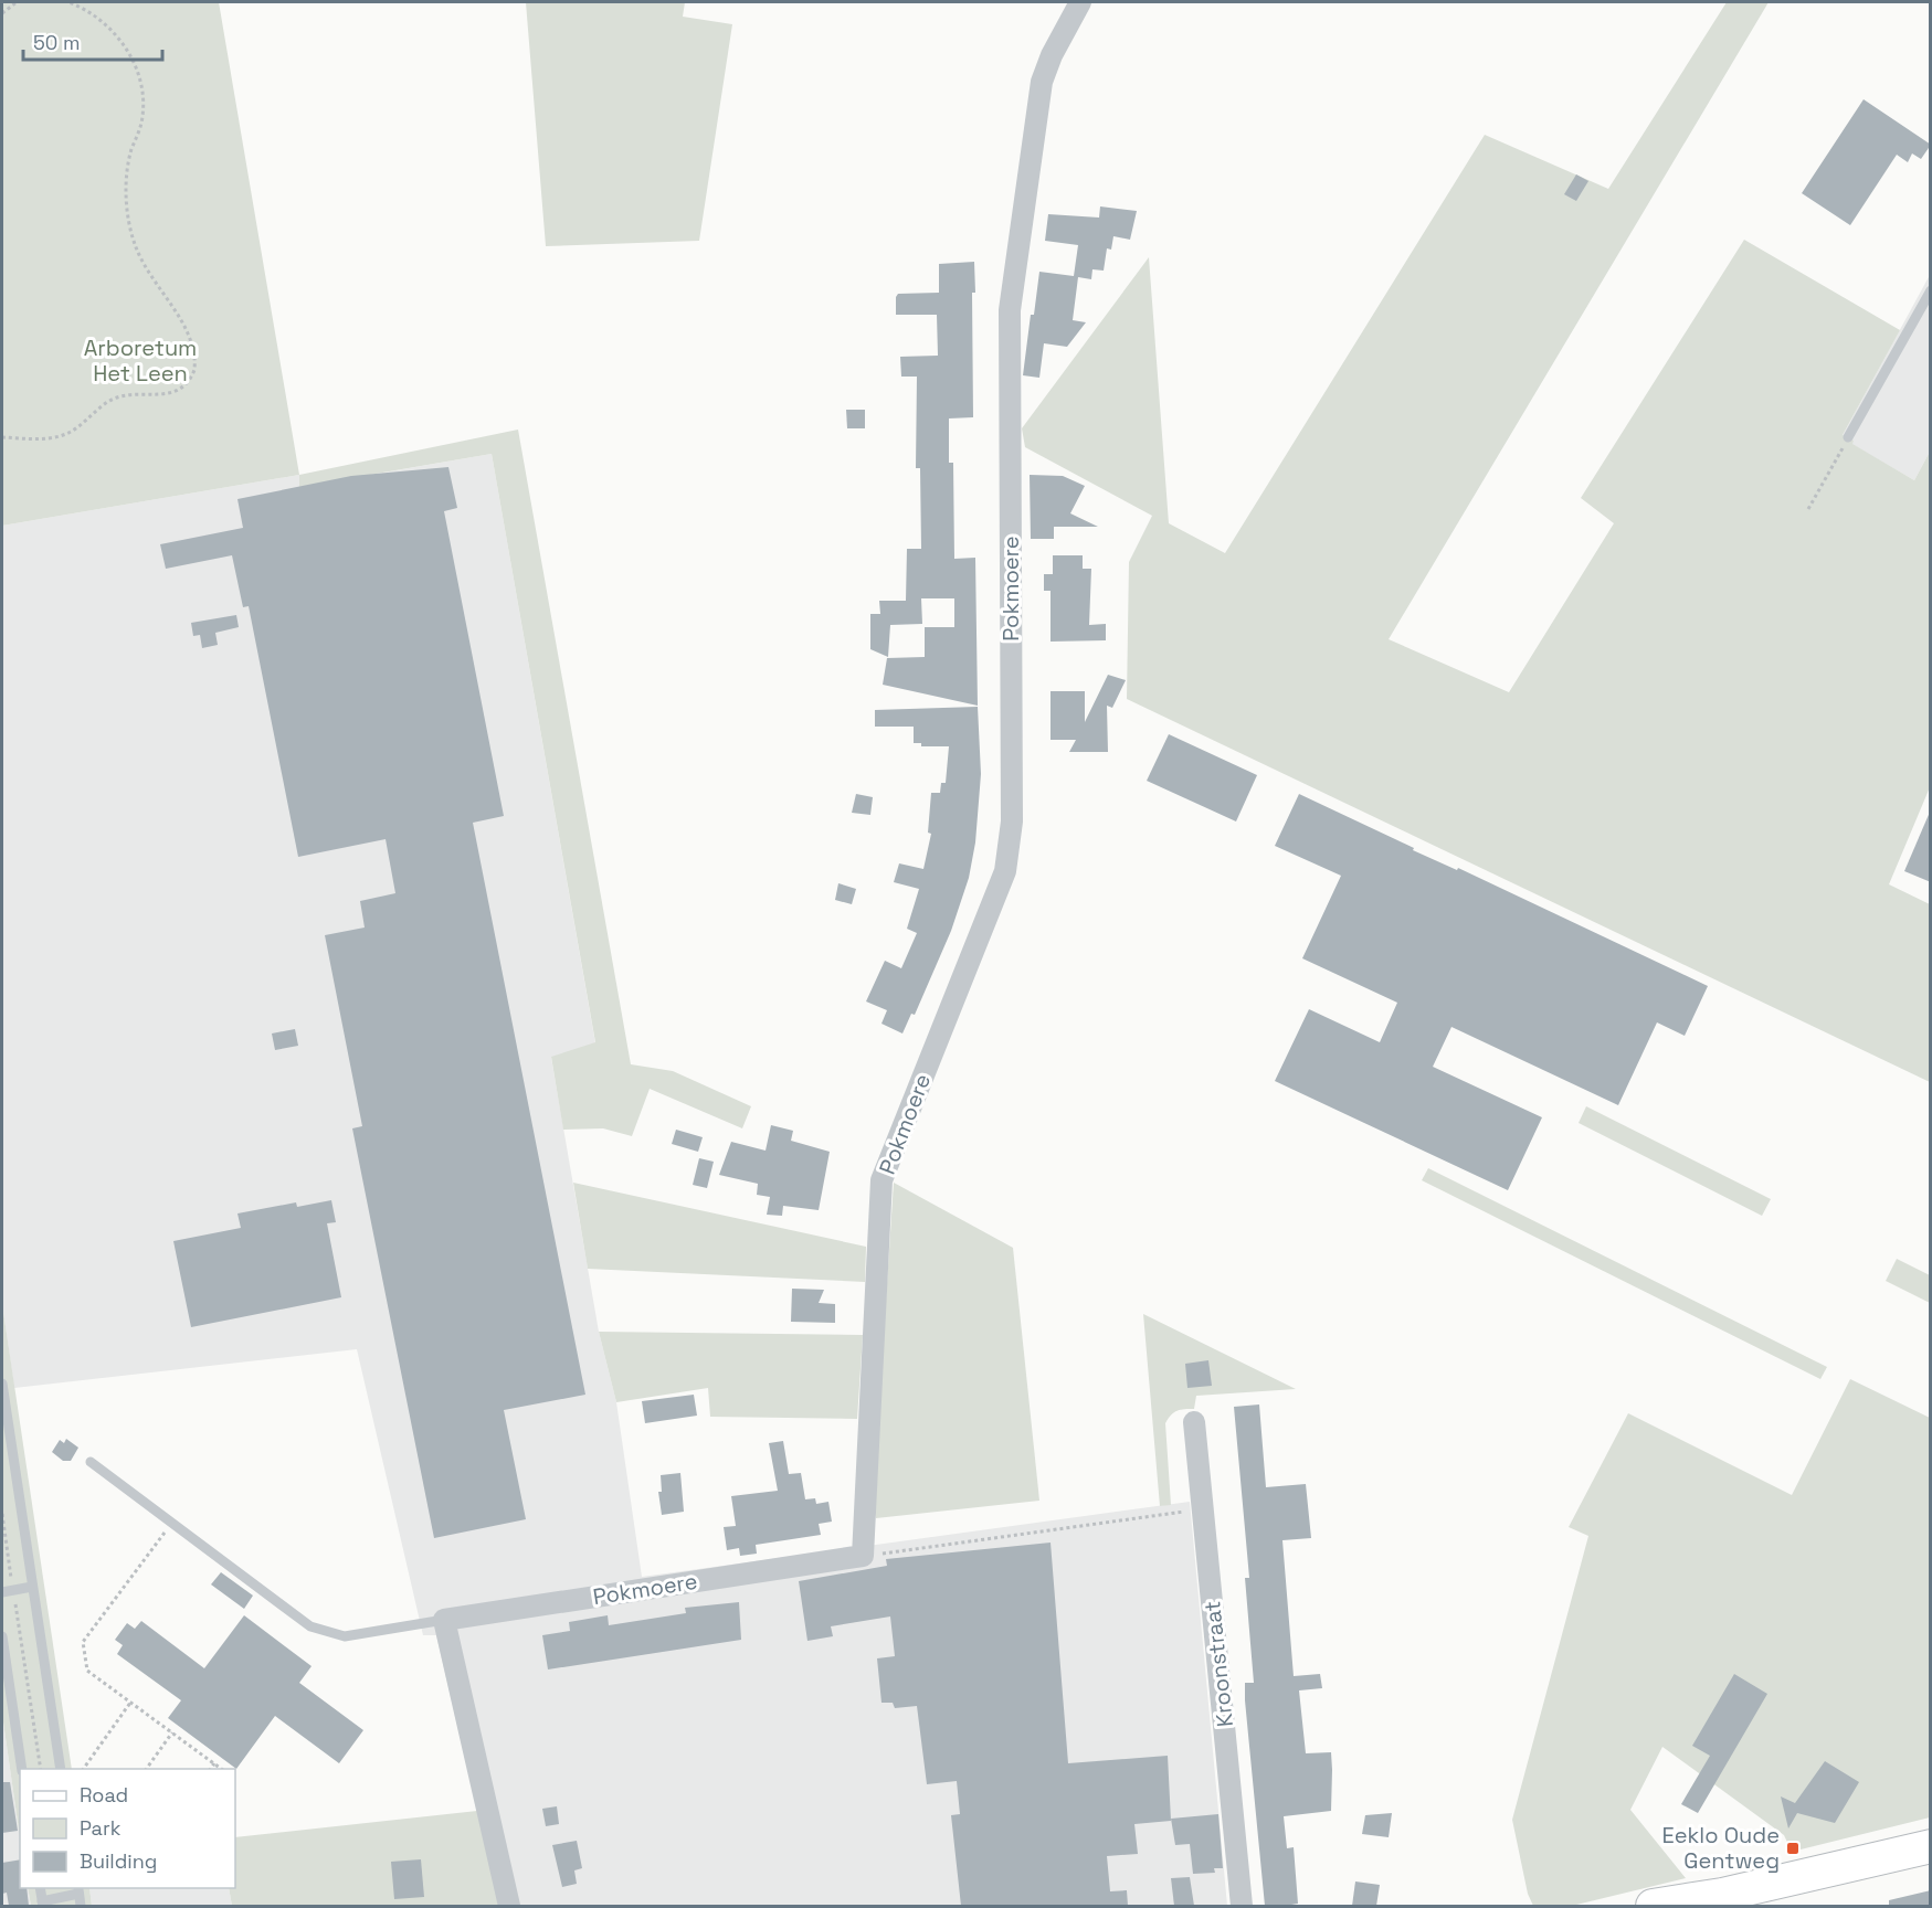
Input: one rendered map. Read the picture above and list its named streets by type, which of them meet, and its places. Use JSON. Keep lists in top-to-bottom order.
{
  "streets": {
    "street": ["Pokmoere", "Kroonstraat"]
  },
  "parks": ["Arboretum Het Leen"],
  "places": {
    "transit": ["Eeklo Oude Gentweg"]
  },
  "legend": ["Road", "Park", "Building"],
  "scale_bar": "50 m"
}
